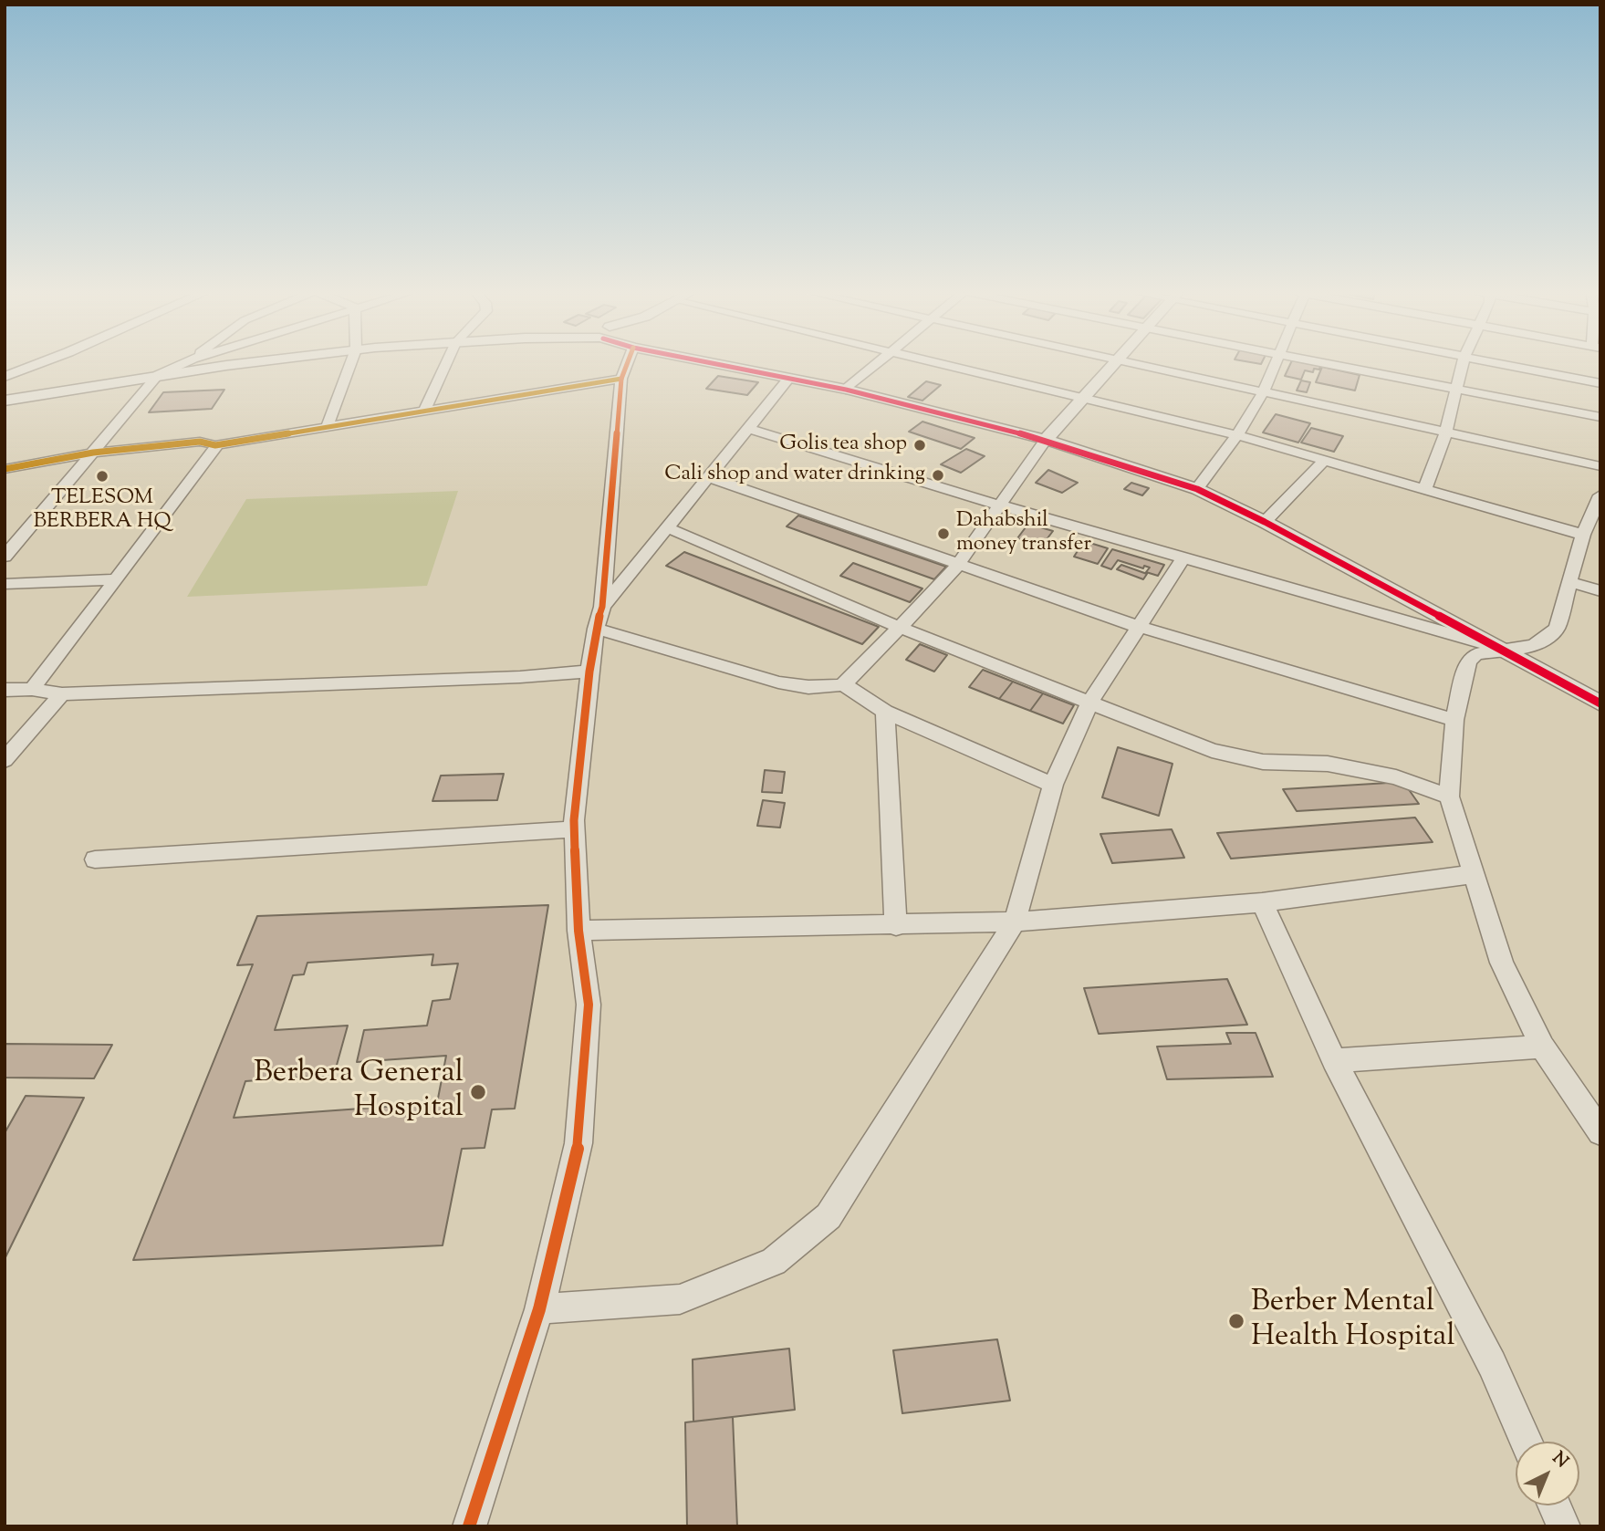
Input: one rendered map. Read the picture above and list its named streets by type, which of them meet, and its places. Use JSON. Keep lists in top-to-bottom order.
{
  "places": [
    "Golis tea shop",
    "Cali shop and water drinking",
    "TELESOM BERBERA HQ",
    "Dahabshil money transfer",
    "Berbera General Hospital",
    "Berber Mental Health Hospital"
  ],
  "north": "top right"
}
